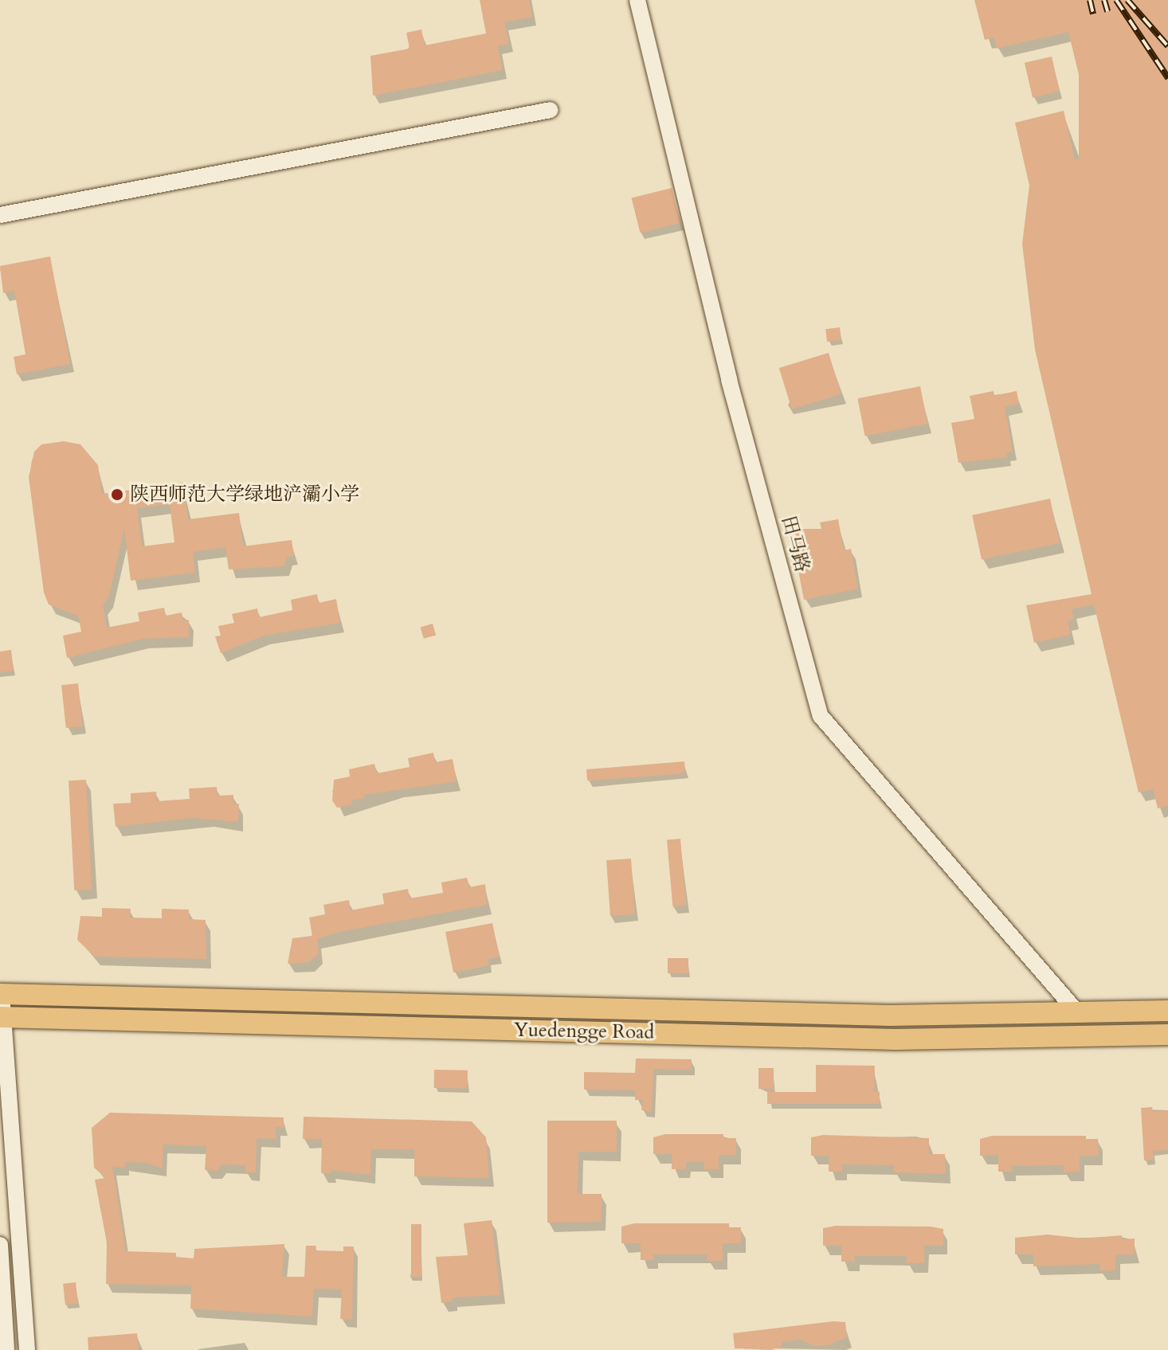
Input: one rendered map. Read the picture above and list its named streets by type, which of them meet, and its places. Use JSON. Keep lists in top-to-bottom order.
{
  "streets": {
    "main road": ["Yuedengge Road"],
    "street": ["田马路"]
  },
  "crossings": [
    ["田马路", "Yuedengge Road"]
  ],
  "places": ["陕西师范大学绿地浐灞小学"]
}
